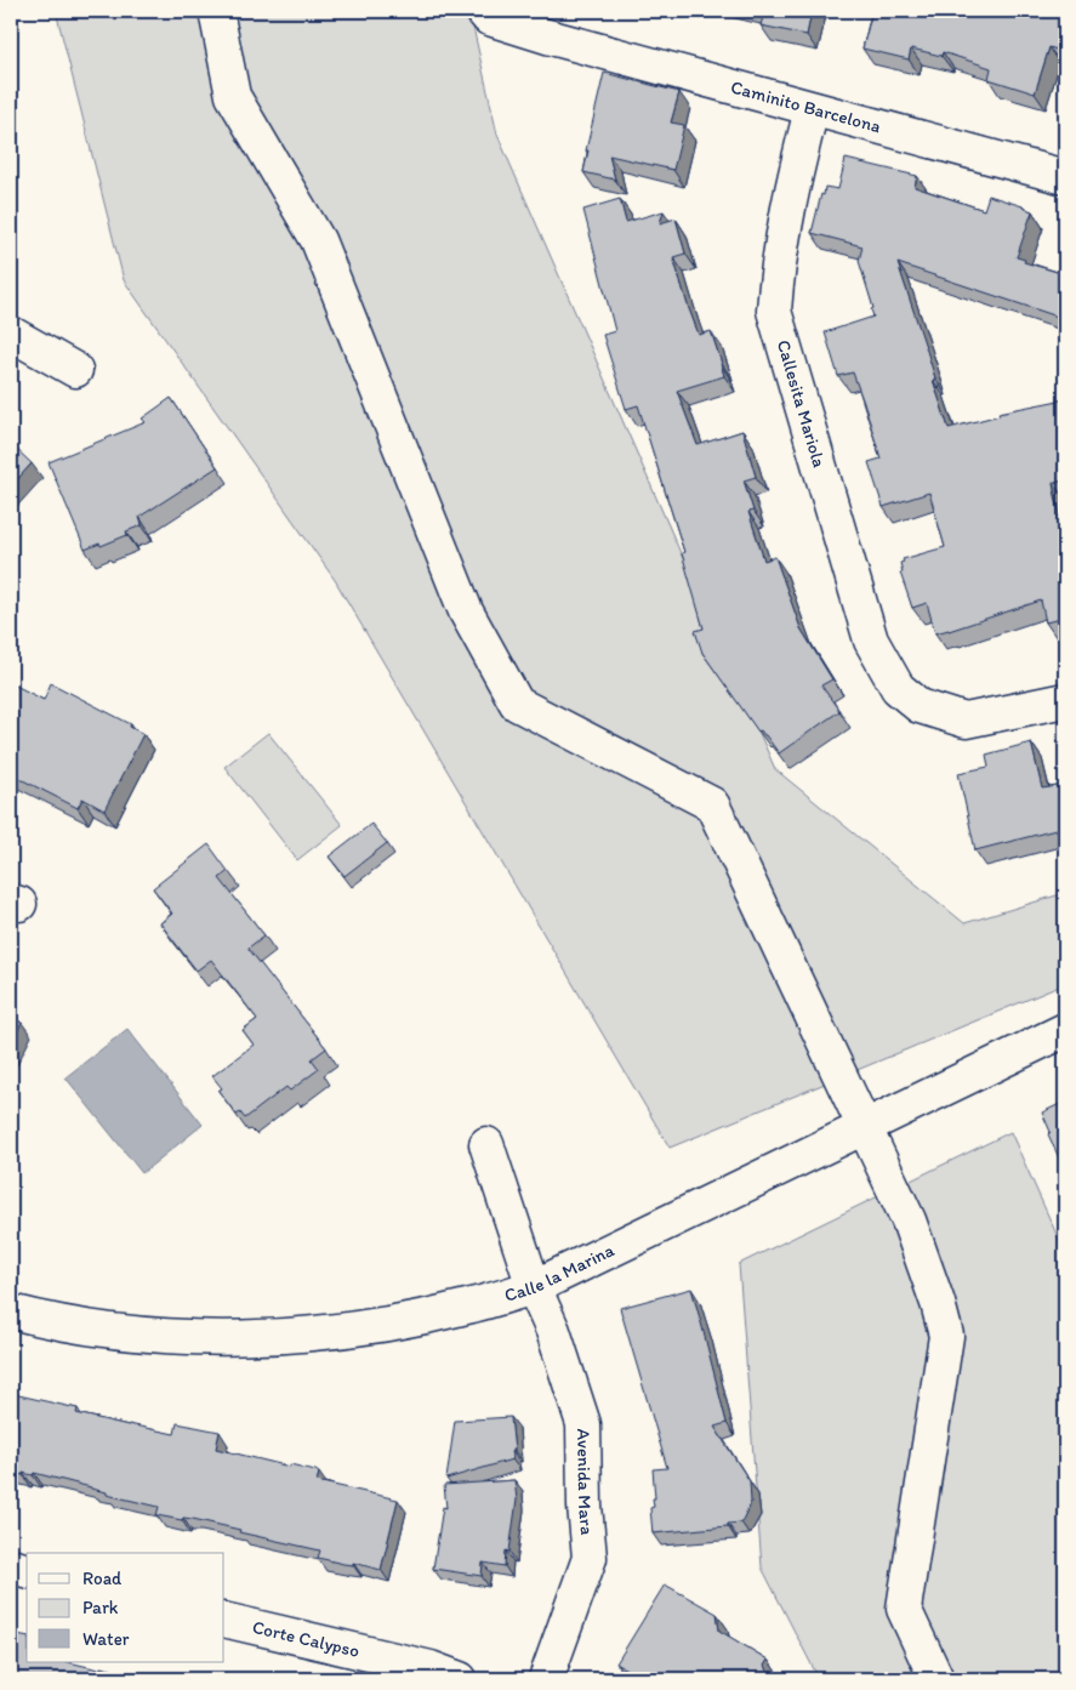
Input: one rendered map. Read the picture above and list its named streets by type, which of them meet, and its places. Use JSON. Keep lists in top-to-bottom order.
{
  "streets": {
    "street": [
      "Caminito Barcelona",
      "Callesita Mariola",
      "Calle la Marina",
      "Avenida Mara",
      "Corte Calypso"
    ]
  },
  "crossings": [
    ["Caminito Barcelona", "Callesita Mariola"],
    ["Calle la Marina", "Avenida Mara"]
  ],
  "legend": ["Road", "Park", "Water"]
}
